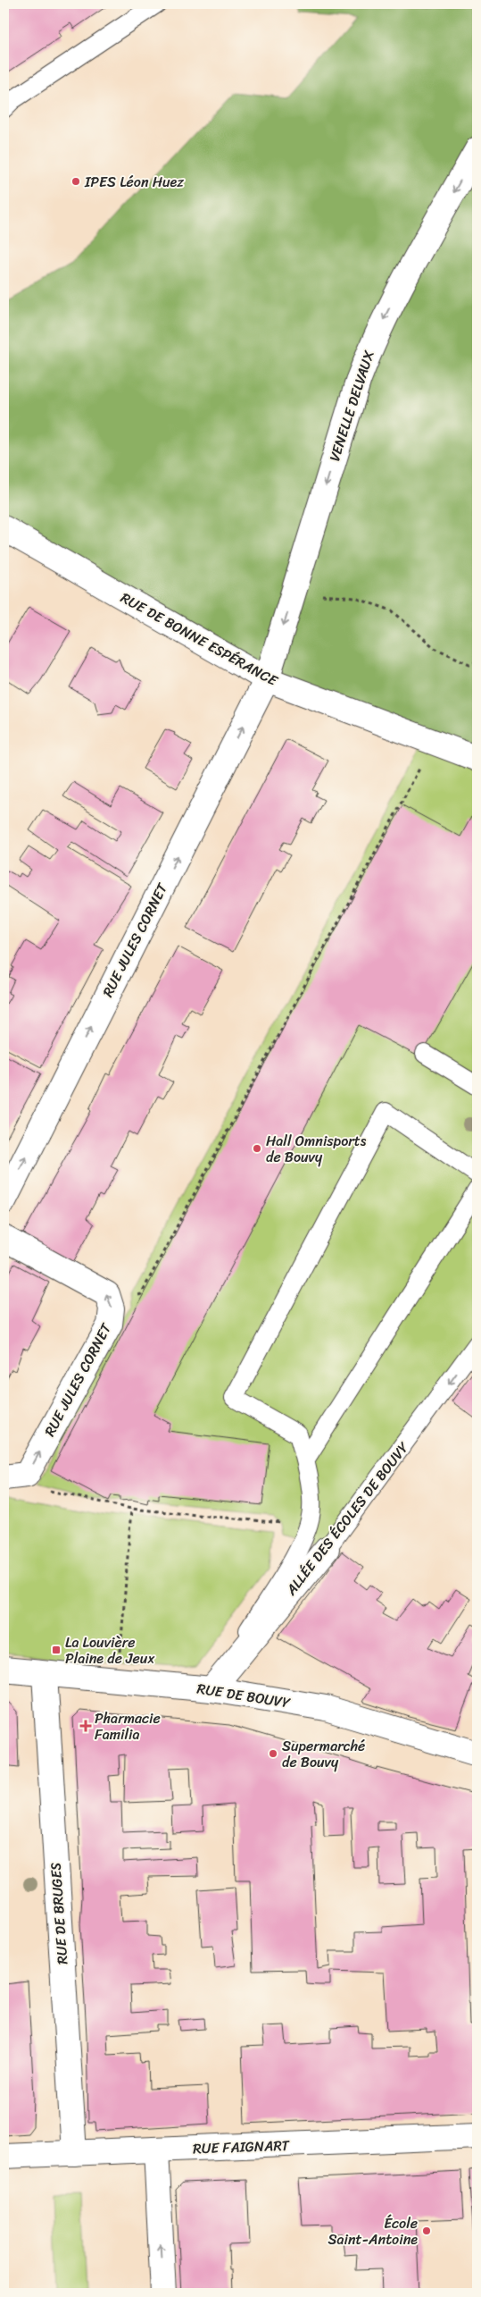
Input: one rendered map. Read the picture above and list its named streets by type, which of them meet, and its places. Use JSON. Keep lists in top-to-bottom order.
{
  "streets": {
    "street": [
      "VENELLE DELVAUX",
      "RUE DE BONNE ESPÉRANCE",
      "RUE JULES CORNET",
      "ALLÉE DES ÉCOLES DE BOUVY",
      "RUE DE BOUVY",
      "RUE DE BRUGES",
      "RUE FAIGNART"
    ]
  },
  "crossings": [
    ["VENELLE DELVAUX", "RUE DE BONNE ESPÉRANCE"],
    ["VENELLE DELVAUX", "RUE JULES CORNET"],
    ["RUE DE BONNE ESPÉRANCE", "RUE JULES CORNET"],
    ["ALLÉE DES ÉCOLES DE BOUVY", "RUE DE BOUVY"],
    ["RUE DE BOUVY", "RUE DE BRUGES"],
    ["RUE DE BRUGES", "RUE FAIGNART"]
  ],
  "one_way": ["VENELLE DELVAUX", "RUE JULES CORNET"],
  "places": {
    "other": [
      "IPES Léon Huez",
      "Hall Omnisports de Bouvy",
      "Supermarché de Bouvy",
      "École Saint-Antoine"
    ],
    "transit": ["La Louvière Plaine de Jeux"],
    "health": ["Pharmacie Familia"]
  }
}
